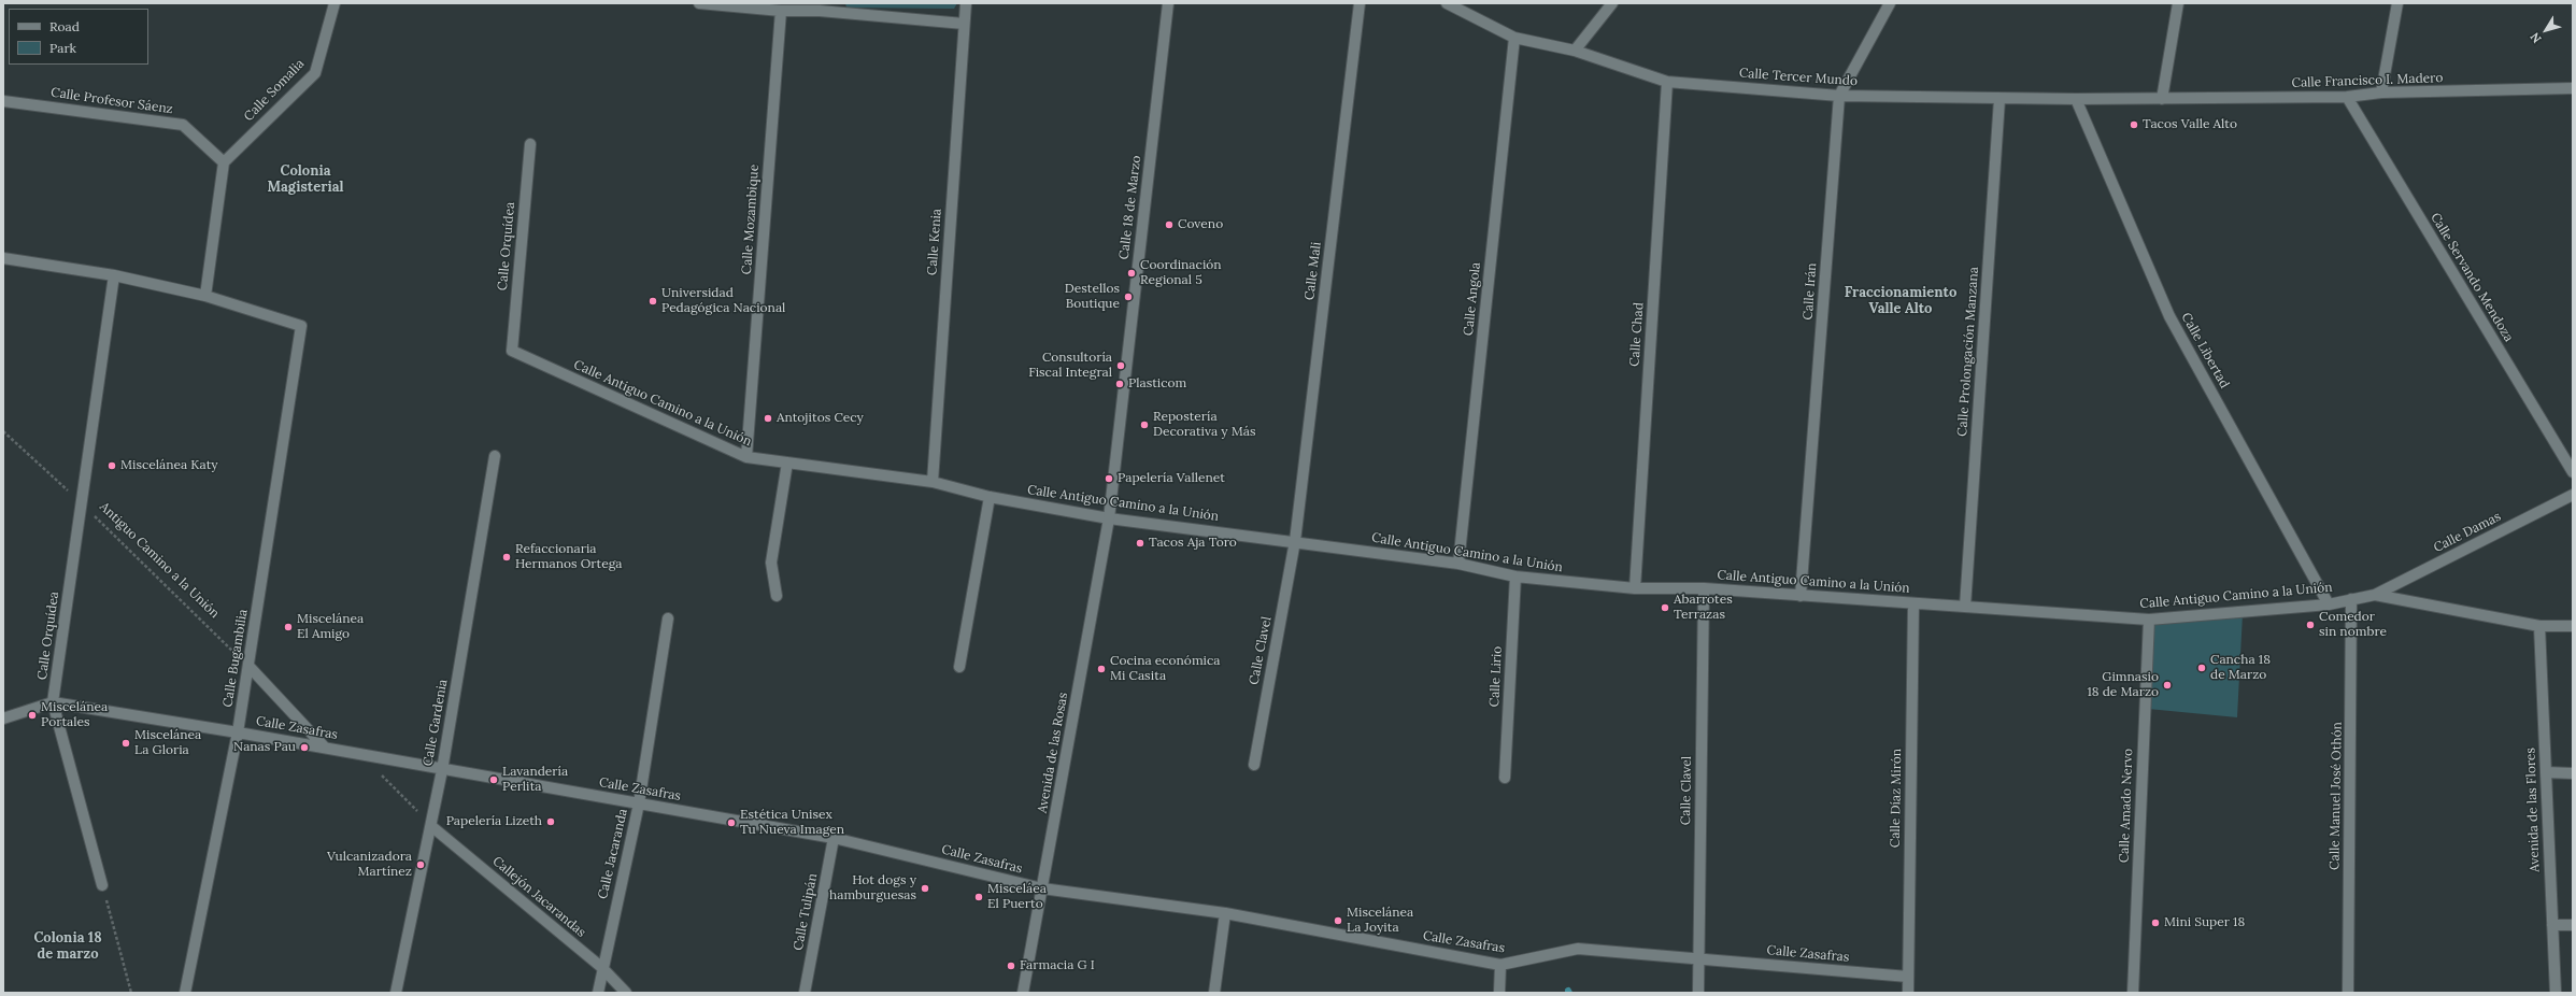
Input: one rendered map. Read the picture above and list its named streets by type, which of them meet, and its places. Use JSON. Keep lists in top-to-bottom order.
{
  "streets": {
    "street": [
      "Calle Tercer Mundo",
      "Calle Francisco I. Madero",
      "Calle Somalia",
      "Calle Profesor Sáenz",
      "Calle 18 de Marzo",
      "Calle Mozambique",
      "Calle Kenia",
      "Calle Orquídea",
      "Calle Mali",
      "Calle Servando Mendoza",
      "Calle Irán",
      "Calle Angola",
      "Calle Chad",
      "Calle Libertad",
      "Calle Prolongación Manzana",
      "Calle Antiguo Camino a la Unión",
      "Calle Damas",
      "Calle Clavel",
      "Calle Bugambilia",
      "Calle Lirio",
      "Calle Gardenia",
      "Calle Zasafras",
      "Avenida de las Rosas",
      "Calle Manuel José Othón",
      "Calle Díaz Mirón",
      "Calle Amado Nervo",
      "Avenida de las Flores",
      "Calle Jacaranda",
      "Callejón Jacarandas",
      "Calle Tulipán"
    ],
    "path": ["Antiguo Camino a la Unión"]
  },
  "crossings": [
    ["Calle Tercer Mundo", "Calle Francisco I. Madero"],
    ["Calle Tercer Mundo", "Calle Irán"],
    ["Calle Tercer Mundo", "Calle Angola"],
    ["Calle Tercer Mundo", "Calle Chad"],
    ["Calle Tercer Mundo", "Calle Libertad"],
    ["Calle Tercer Mundo", "Calle Prolongación Manzana"],
    ["Calle Francisco I. Madero", "Calle Servando Mendoza"],
    ["Calle Somalia", "Calle Profesor Sáenz"],
    ["Calle 18 de Marzo", "Calle Antiguo Camino a la Unión"],
    ["Calle 18 de Marzo", "Avenida de las Rosas"],
    ["Calle Mozambique", "Calle Antiguo Camino a la Unión"],
    ["Calle Kenia", "Calle Antiguo Camino a la Unión"],
    ["Calle Orquídea", "Calle Antiguo Camino a la Unión"],
    ["Calle Orquídea", "Antiguo Camino a la Unión"],
    ["Calle Orquídea", "Calle Zasafras"],
    ["Calle Mali", "Calle Antiguo Camino a la Unión"],
    ["Calle Mali", "Calle Clavel"],
    ["Calle Irán", "Calle Antiguo Camino a la Unión"],
    ["Calle Angola", "Calle Antiguo Camino a la Unión"],
    ["Calle Chad", "Calle Antiguo Camino a la Unión"],
    ["Calle Libertad", "Calle Antiguo Camino a la Unión"],
    ["Calle Prolongación Manzana", "Calle Antiguo Camino a la Unión"],
    ["Calle Antiguo Camino a la Unión", "Calle Damas"],
    ["Calle Antiguo Camino a la Unión", "Calle Clavel"],
    ["Calle Antiguo Camino a la Unión", "Calle Lirio"],
    ["Calle Antiguo Camino a la Unión", "Avenida de las Rosas"],
    ["Calle Antiguo Camino a la Unión", "Calle Manuel José Othón"],
    ["Calle Antiguo Camino a la Unión", "Calle Díaz Mirón"],
    ["Calle Antiguo Camino a la Unión", "Calle Amado Nervo"],
    ["Calle Antiguo Camino a la Unión", "Avenida de las Flores"],
    ["Antiguo Camino a la Unión", "Calle Bugambilia"],
    ["Calle Clavel", "Calle Zasafras"],
    ["Calle Bugambilia", "Calle Zasafras"],
    ["Calle Gardenia", "Calle Zasafras"],
    ["Calle Gardenia", "Callejón Jacarandas"],
    ["Calle Zasafras", "Avenida de las Rosas"],
    ["Calle Zasafras", "Calle Díaz Mirón"],
    ["Calle Zasafras", "Calle Jacaranda"],
    ["Calle Zasafras", "Calle Tulipán"],
    ["Calle Jacaranda", "Callejón Jacarandas"]
  ],
  "districts": ["Colonia Magisterial", "Fraccionamiento Valle Alto", "Colonia 18 de marzo"],
  "places": [
    "Tacos Valle Alto",
    "Coveno",
    "Coordinación Regional 5",
    "Destellos Boutique",
    "Universidad Pedagógica Nacional",
    "Consultoría Fiscal Integral",
    "Plasticom",
    "Antojitos Cecy",
    "Repostería Decorativa y Más",
    "Miscelánea Katy",
    "Papelería Vallenet",
    "Tacos Aja Toro",
    "Refaccionaria Hermanos Ortega",
    "Abarrotes Terrazas",
    "Comedor sin nombre",
    "Miscelánea El Amigo",
    "Cancha 18 de Marzo",
    "Cocina económica Mi Casita",
    "Gimnasio 18 de Marzo",
    "Miscelánea Portales",
    "Miscelánea La Gloria",
    "Nanas Pau",
    "Lavandería Perlita",
    "Papelería Lizeth",
    "Estética Unisex Tu Nueva Imagen",
    "Vulcanizadora Martínez",
    "Hot dogs y hamburguesas",
    "Misceláea El Puerto",
    "Miscelánea La Joyita",
    "Mini Super 18",
    "Farmacia G I"
  ],
  "legend": ["Road", "Park"],
  "north": "bottom left"
}
